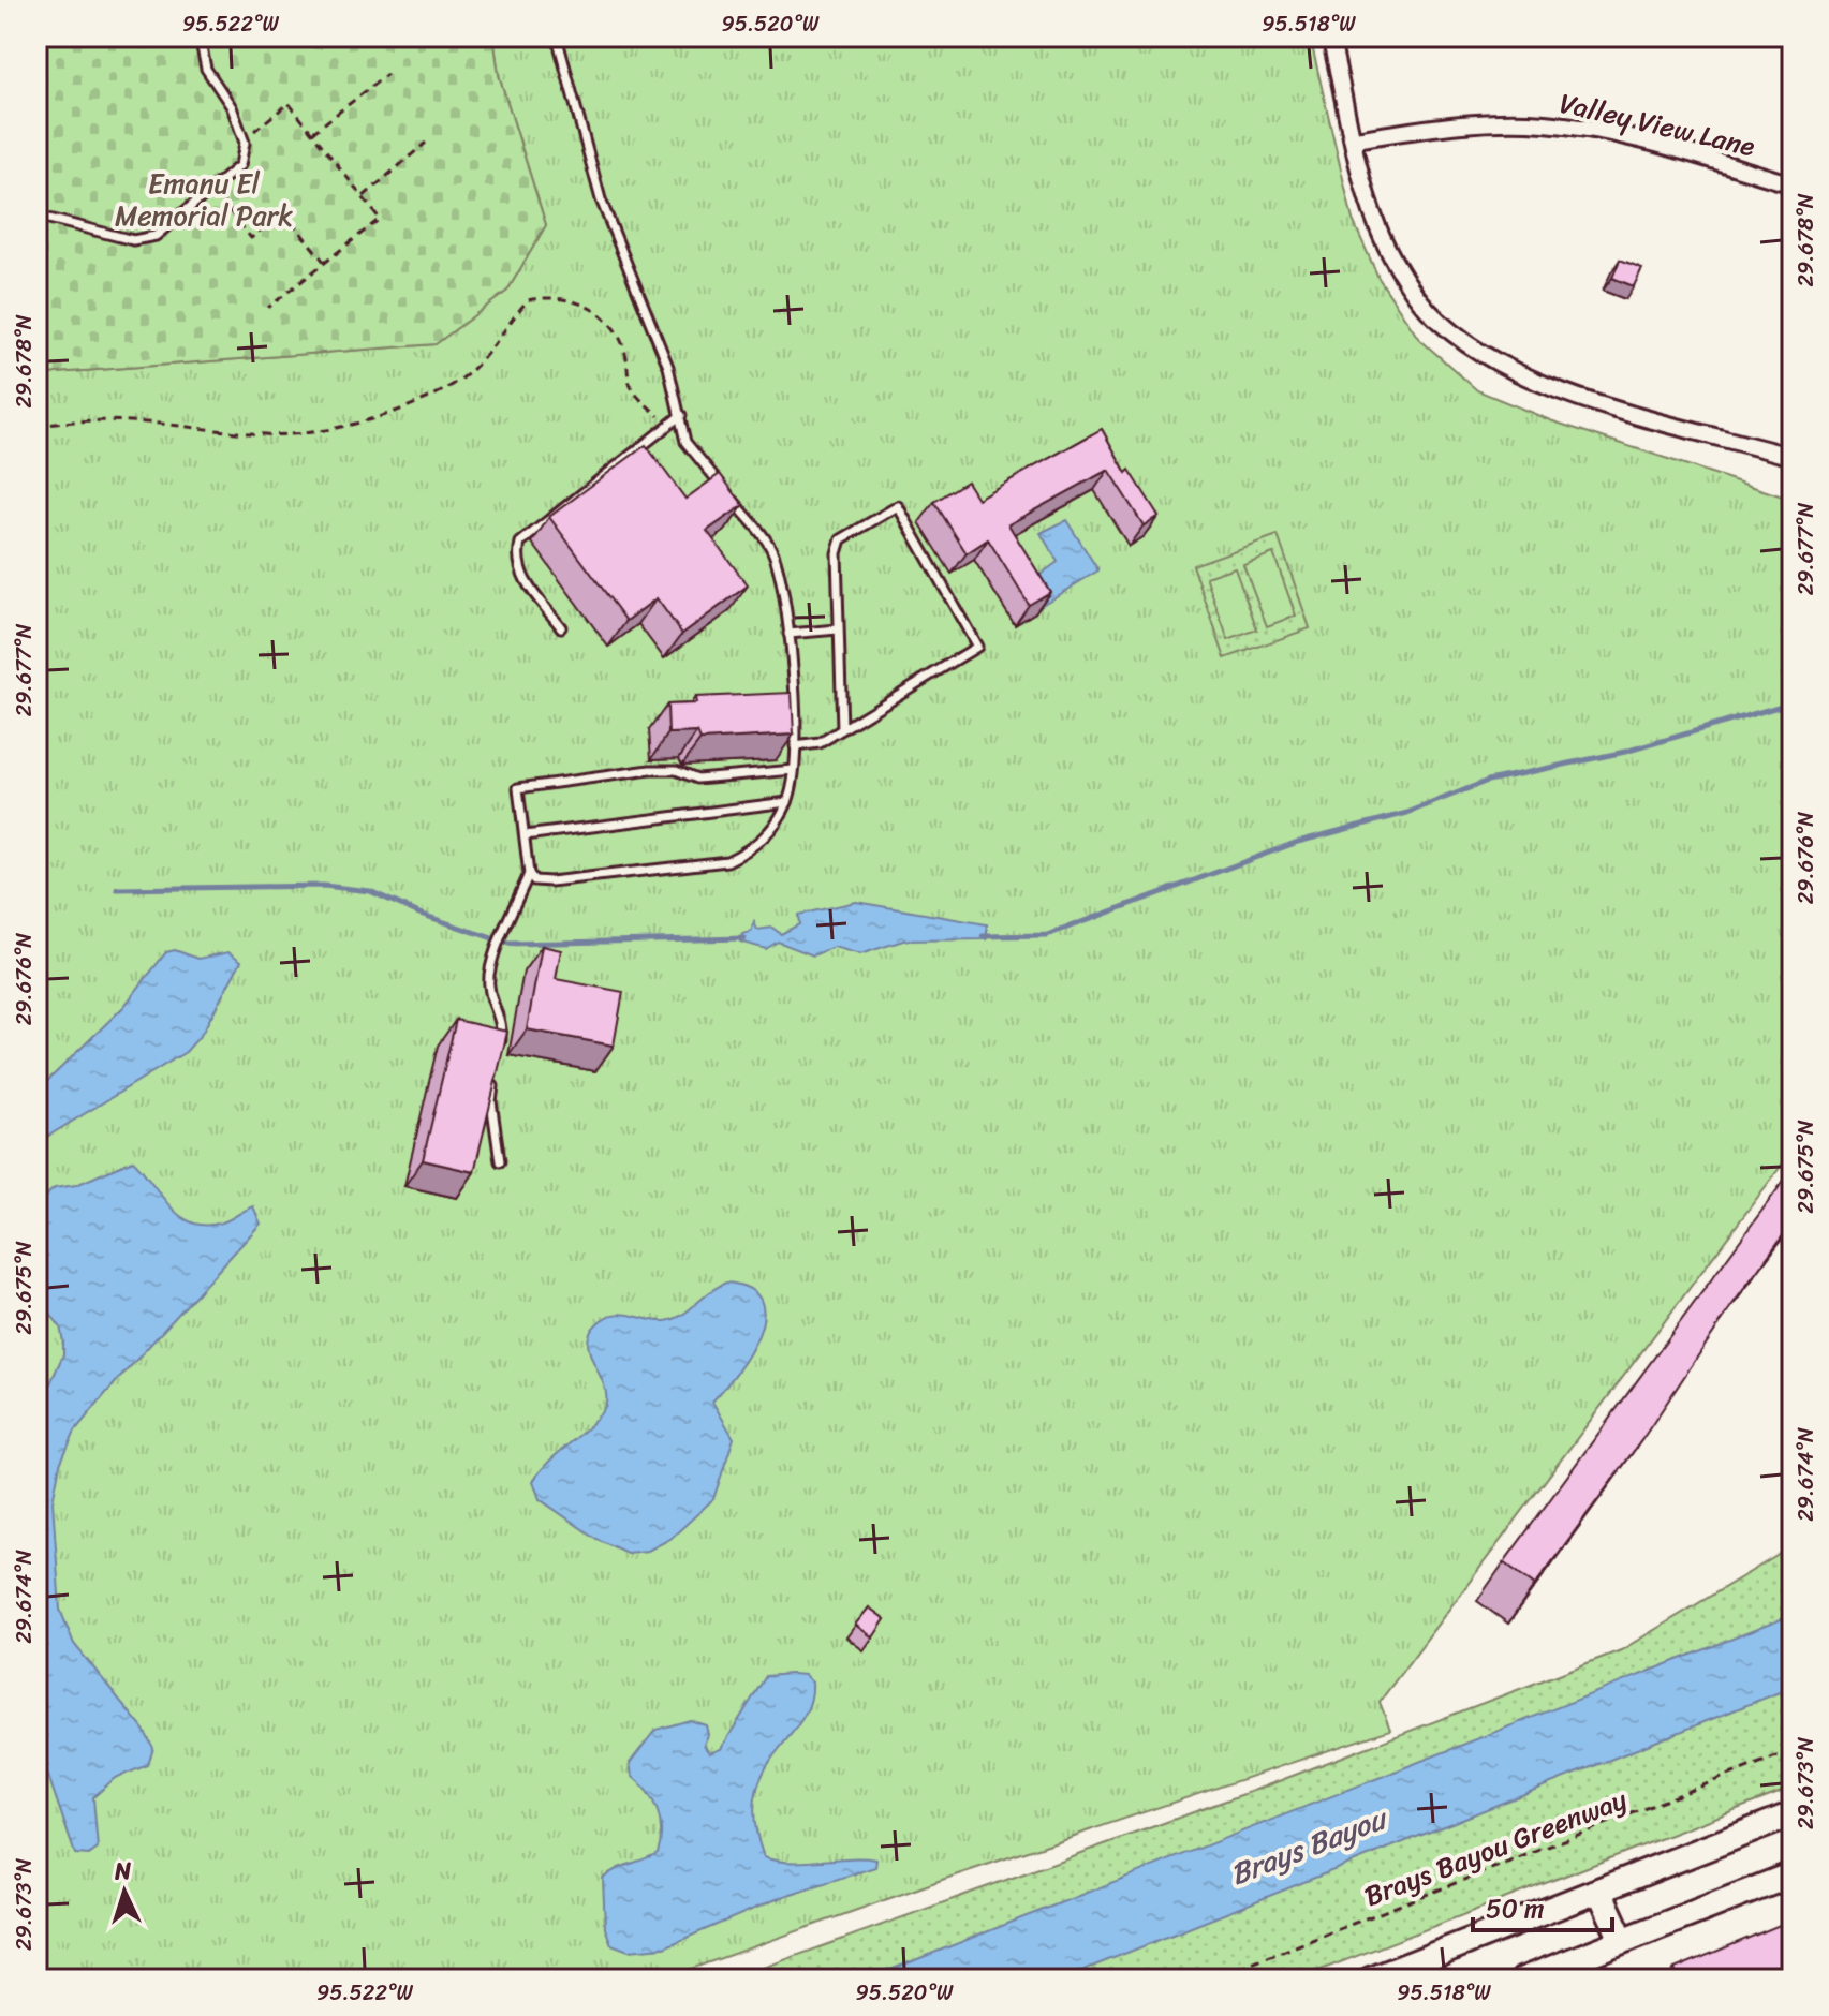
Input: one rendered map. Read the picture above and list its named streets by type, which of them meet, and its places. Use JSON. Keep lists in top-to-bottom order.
{
  "streets": {
    "street": ["Valley View Lane"],
    "path": ["Brays Bayou Greenway"]
  },
  "water": ["Brays Bayou"],
  "parks": ["Emanu El Memorial Park"],
  "scale_bar": "50 m",
  "north": "top",
  "coordinates": [
    "95.522°W",
    "95.520°W",
    "95.518°W",
    "29.678°N",
    "29.677°N",
    "29.676°N",
    "29.675°N",
    "29.674°N",
    "29.673°N"
  ]
}
